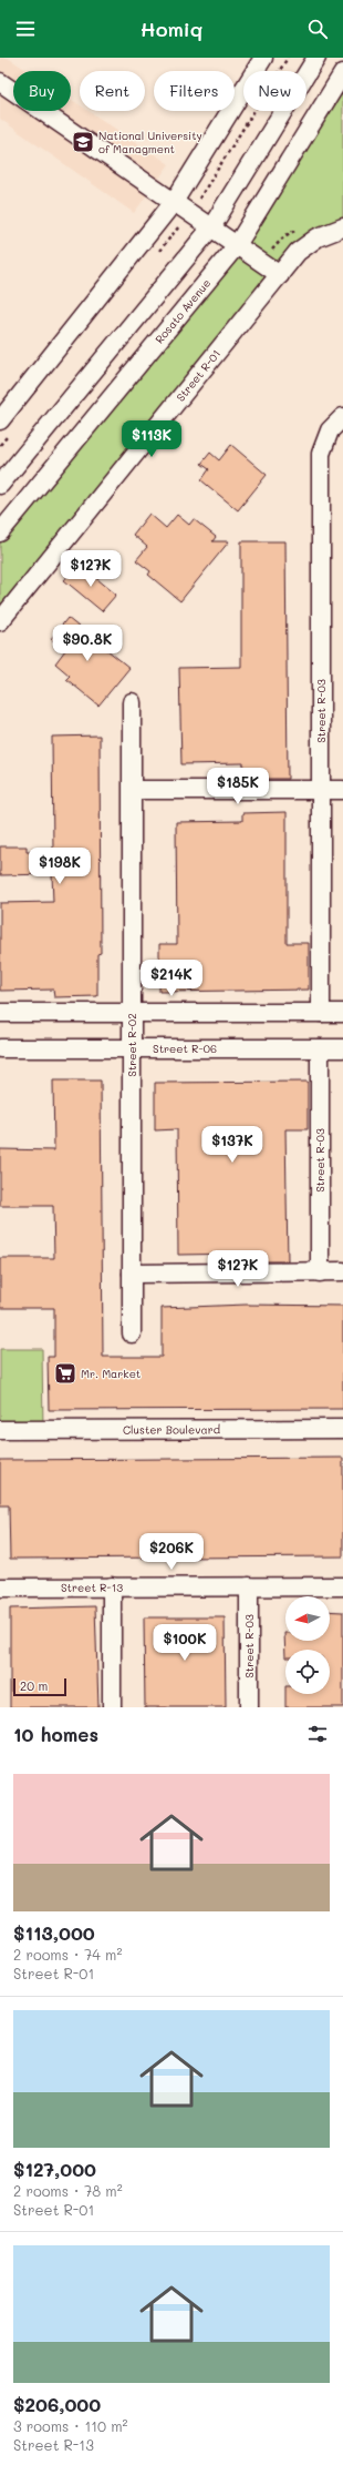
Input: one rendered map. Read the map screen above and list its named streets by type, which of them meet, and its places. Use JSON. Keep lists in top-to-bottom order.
{
  "streets": {
    "street": [
      "Rosato Avenue",
      "Street R-01",
      "Street R-03",
      "Street R-02",
      "Street R-06",
      "Cluster Boulevard",
      "Street R-13"
    ]
  },
  "crossings": [
    ["Street R-03", "Street R-06"],
    ["Street R-03", "Street R-13"],
    ["Street R-02", "Street R-06"]
  ],
  "places": {
    "school or university": ["National University of Managment"],
    "supermarket": ["Mr. Market"]
  },
  "scale_bar": "20 m",
  "north": "left",
  "page": {
    "header": "Homiq",
    "chip": [
      "Buy",
      "Rent",
      "Filters",
      "New"
    ],
    "price": [
      "$113K",
      "$127K",
      "$90.8K",
      "$185K",
      "$198K",
      "$214K",
      "$137K",
      "$127K",
      "$206K",
      "$100K"
    ],
    "scale": "20 m",
    "heading": "10 homes",
    "list": [
      {
        "name": "$113,000",
        "note": "2 rooms · 74 m² · Street R-01"
      },
      {
        "name": "$127,000",
        "note": "2 rooms · 78 m² · Street R-01"
      },
      {
        "name": "$206,000",
        "note": "3 rooms · 110 m² · Street R-13"
      }
    ]
  }
}
